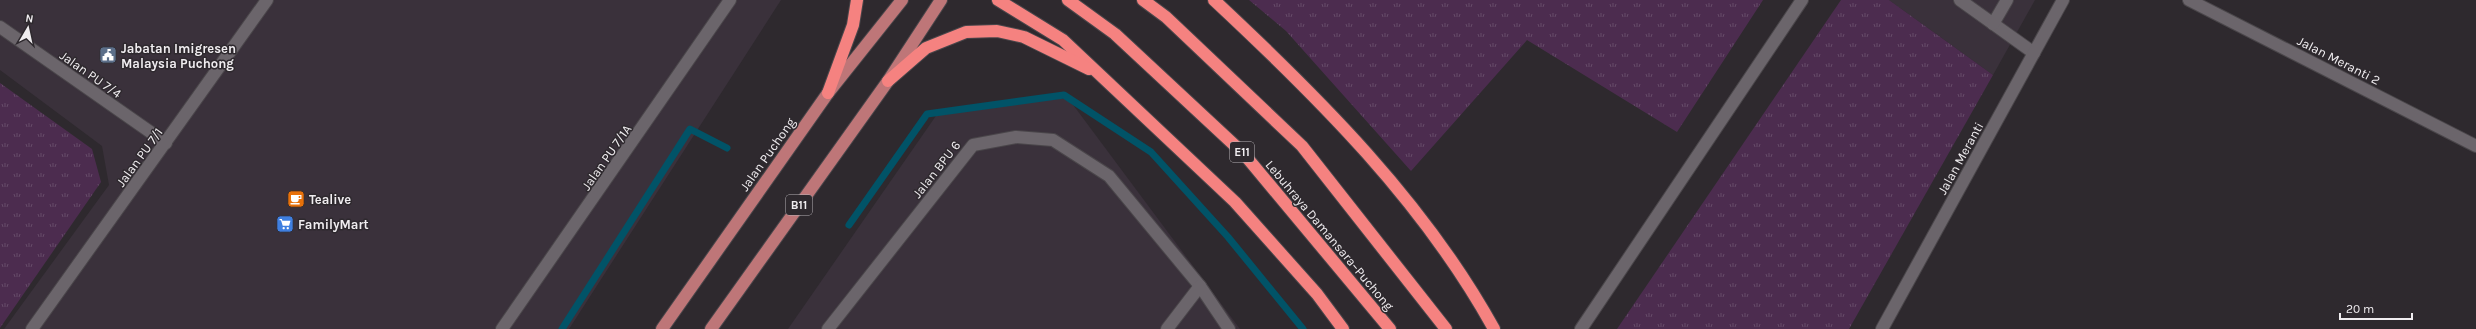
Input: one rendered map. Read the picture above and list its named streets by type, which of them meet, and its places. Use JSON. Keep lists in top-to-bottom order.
{
  "streets": {
    "highway": ["E11", "Lebuhraya Damansara–Puchong"],
    "main road": ["Jalan Puchong", "B11"],
    "street": [
      "Jalan Meranti 2",
      "Jalan PU 7/4",
      "Jalan PU 7/1",
      "Jalan PU 7/1A",
      "Jalan Meranti",
      "Jalan BPU 6"
    ]
  },
  "crossings": [
    ["Jalan PU 7/4", "Jalan PU 7/1"]
  ],
  "places": {
    "public building": ["Jabatan Imigresen Malaysia Puchong"],
    "cafe": ["Tealive"],
    "supermarket": ["FamilyMart"]
  },
  "scale_bar": "20 m",
  "north": "top"
}
